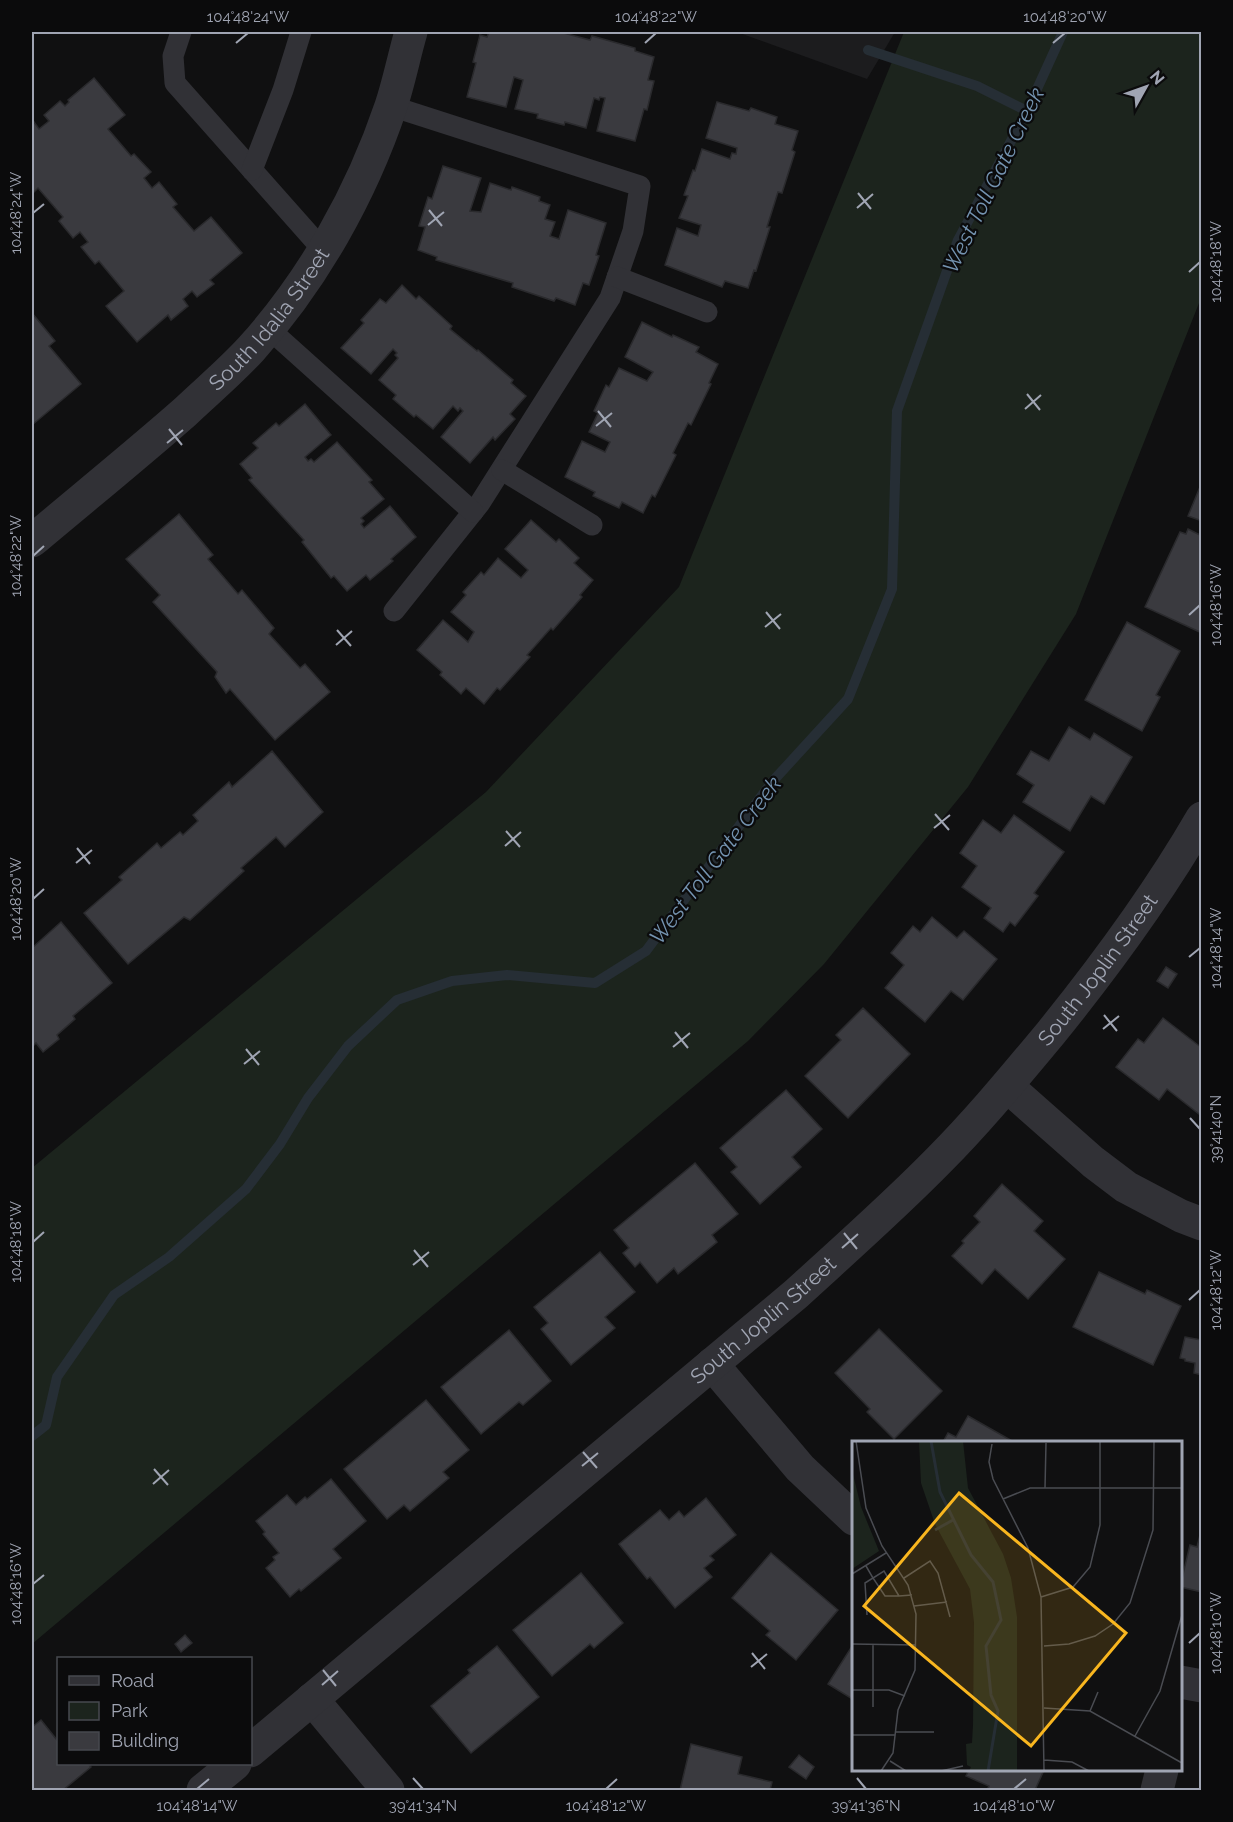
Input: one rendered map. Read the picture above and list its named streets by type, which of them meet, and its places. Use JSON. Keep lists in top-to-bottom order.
{
  "streets": {
    "street": ["South Idalia Street", "South Joplin Street"]
  },
  "water": ["West Toll Gate Creek"],
  "legend": ["Road", "Park", "Building"],
  "north": "top right",
  "coordinates": [
    "104°48'24\"W",
    "104°48'22\"W",
    "104°48'20\"W",
    "104°48'18\"W",
    "104°48'16\"W",
    "104°48'14\"W",
    "39°41'40\"N",
    "104°48'12\"W",
    "104°48'10\"W",
    "39°41'34\"N",
    "39°41'36\"N"
  ]
}
